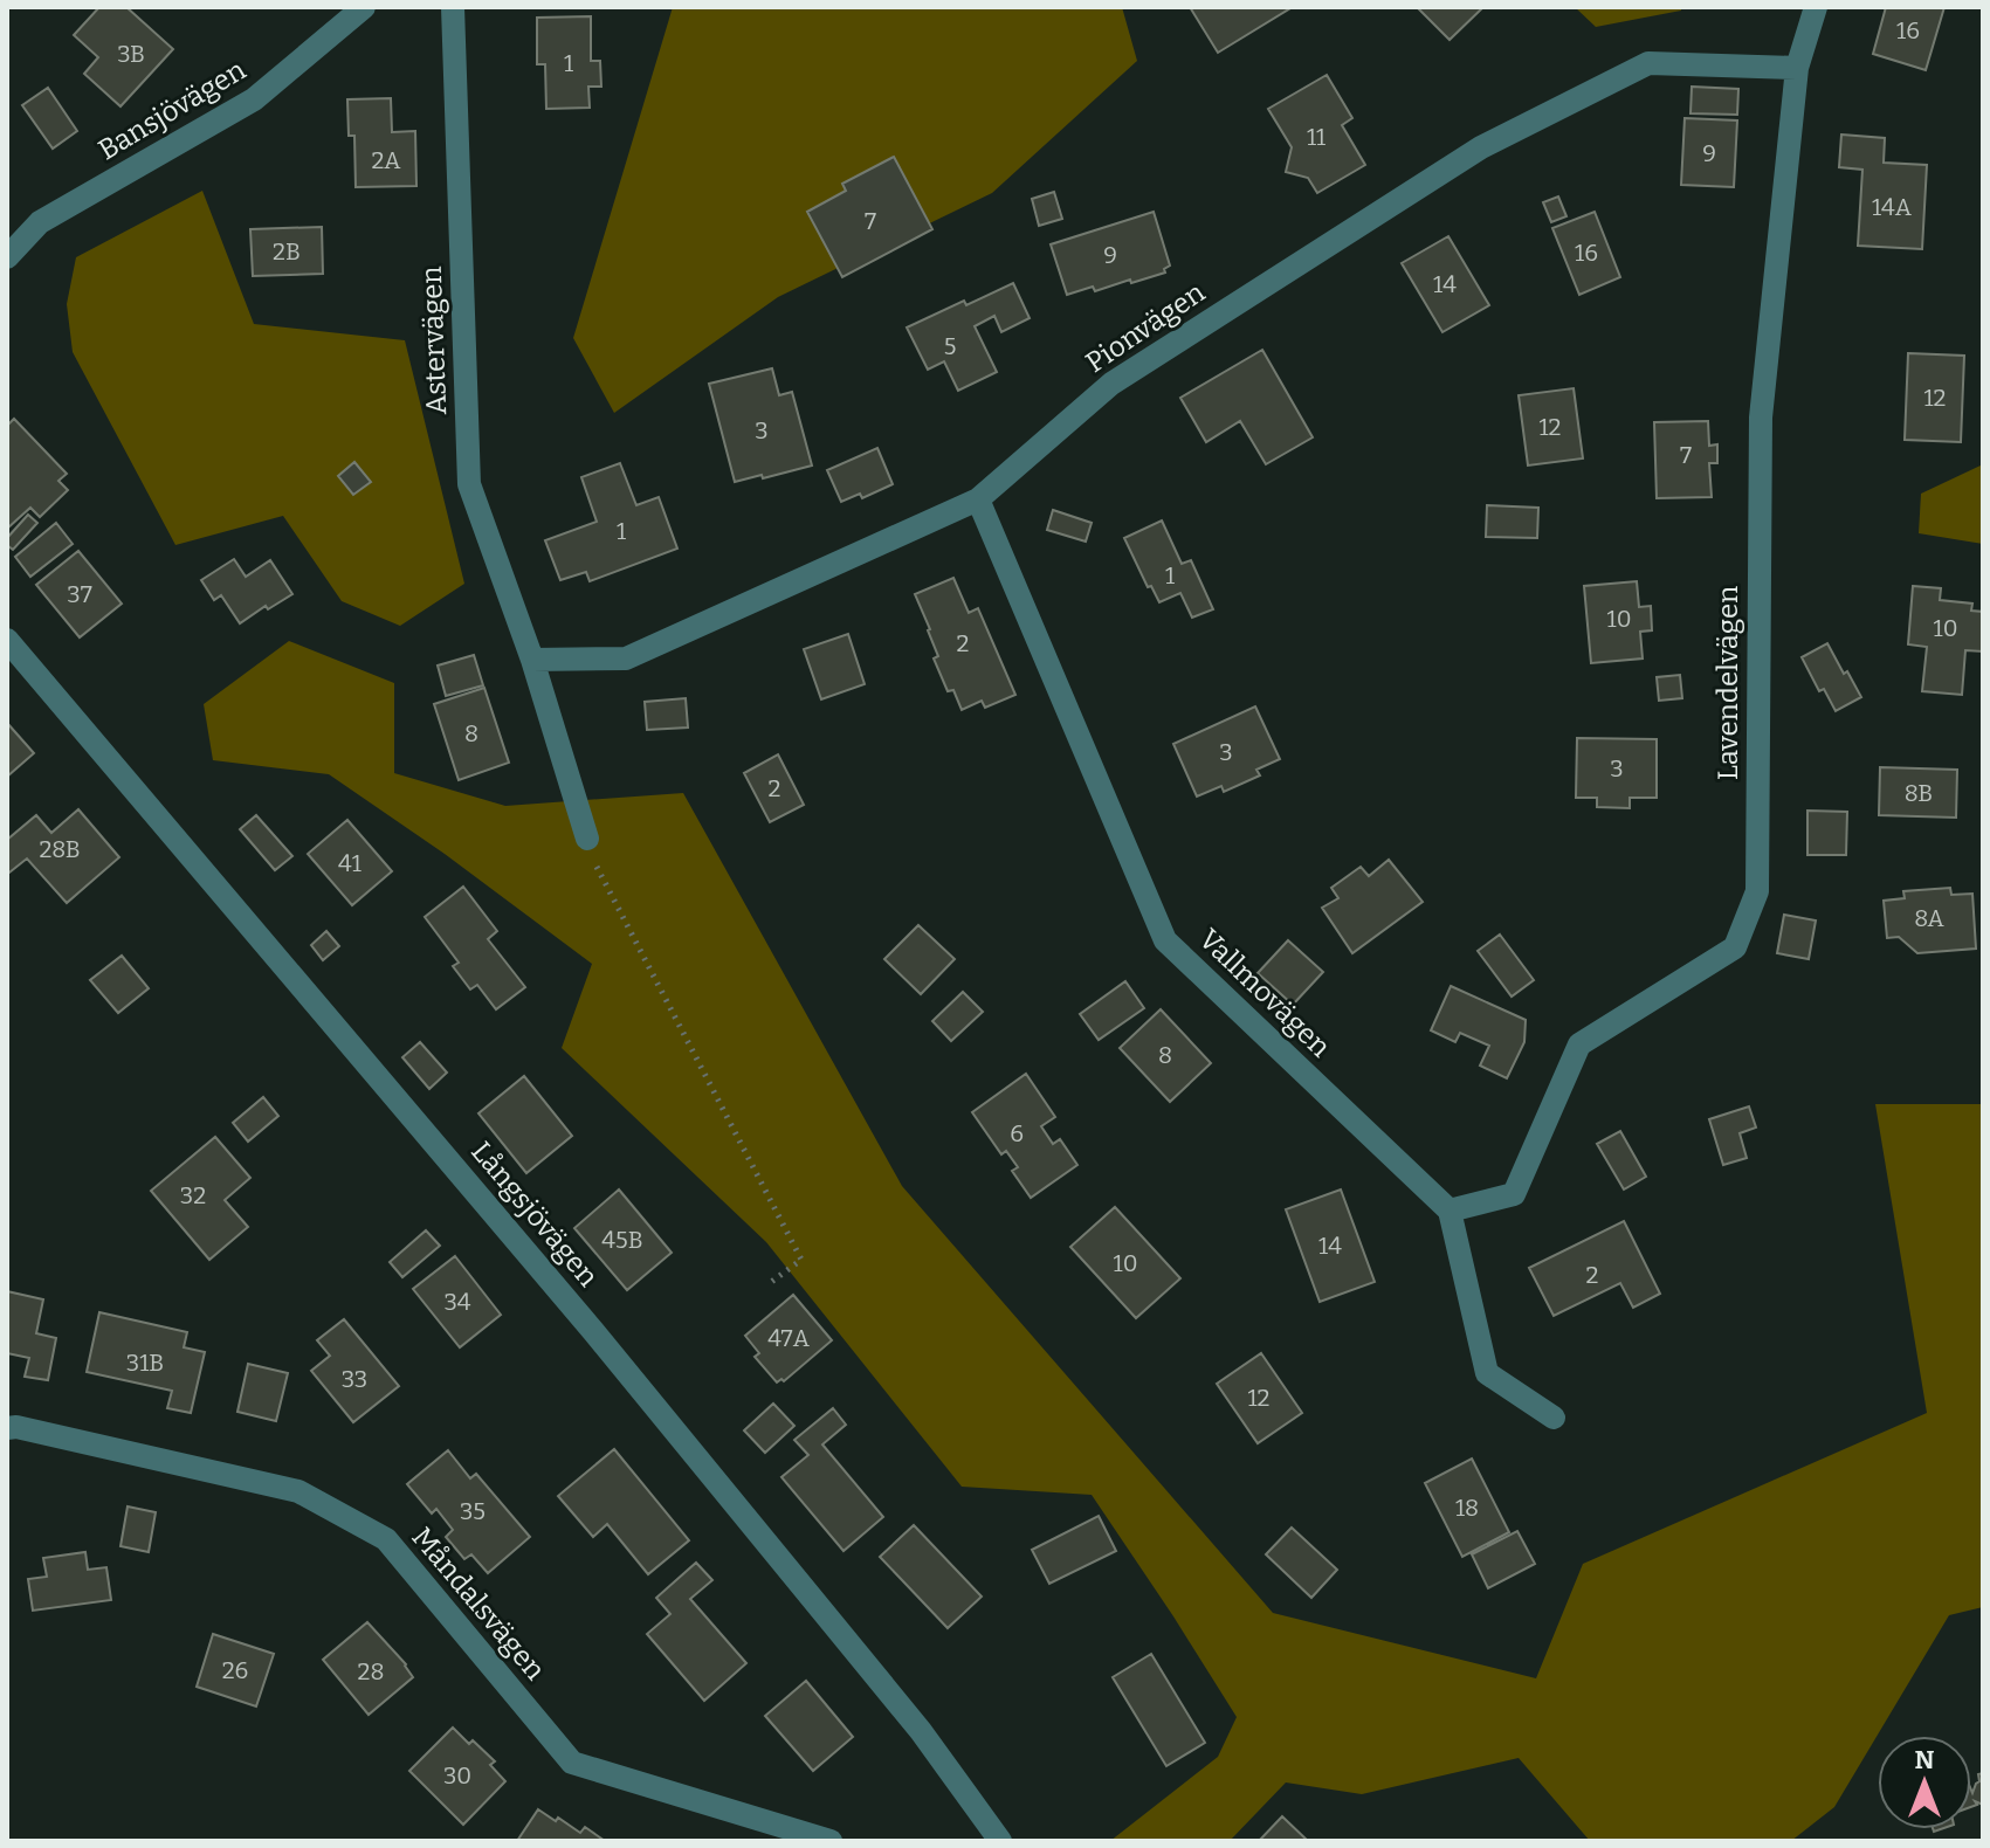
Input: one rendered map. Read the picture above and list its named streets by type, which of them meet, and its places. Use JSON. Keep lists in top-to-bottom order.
{
  "streets": {
    "street": [
      "Bansjövägen",
      "Pionvägen",
      "Astervägen",
      "Lavendelvägen",
      "Vallmovägen",
      "Långsjövägen",
      "Måndalsvägen"
    ]
  },
  "crossings": [
    ["Pionvägen", "Astervägen"],
    ["Pionvägen", "Lavendelvägen"],
    ["Pionvägen", "Vallmovägen"],
    ["Lavendelvägen", "Vallmovägen"]
  ],
  "house_numbers": [
    "16",
    "3B",
    "1",
    "11",
    "9",
    "2A",
    "14A",
    "7",
    "2B",
    "16",
    "9",
    "14",
    "5",
    "12",
    "12",
    "3",
    "7",
    "1",
    "1",
    "37",
    "10",
    "10",
    "2",
    "8",
    "3",
    "3",
    "2",
    "8B",
    "28B",
    "41",
    "8A",
    "8",
    "6",
    "32",
    "45B",
    "14",
    "10",
    "2",
    "34",
    "47A",
    "31B",
    "33",
    "12",
    "18",
    "35",
    "26",
    "28",
    "30"
  ],
  "north": "top"
}
